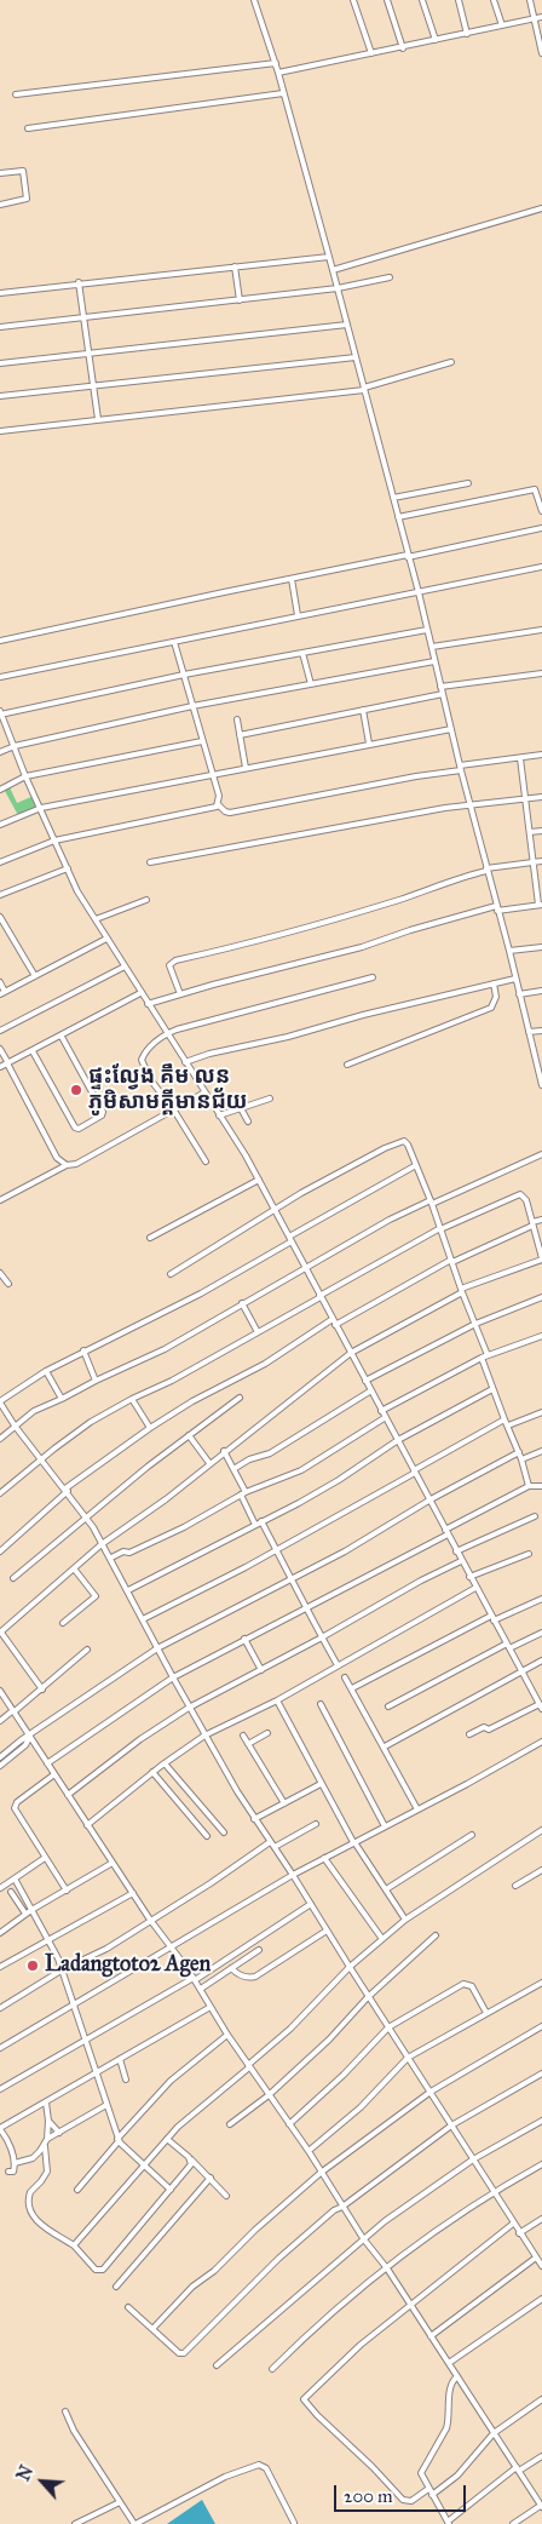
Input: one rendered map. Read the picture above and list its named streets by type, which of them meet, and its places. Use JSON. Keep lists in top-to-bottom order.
{
  "places": ["ផ្ទះល្វែង គឹម លន ភូមិសាមគ្គីមានជ័យ", "Ladangtoto2 Agen"],
  "scale_bar": "200 m",
  "north": "top left"
}
